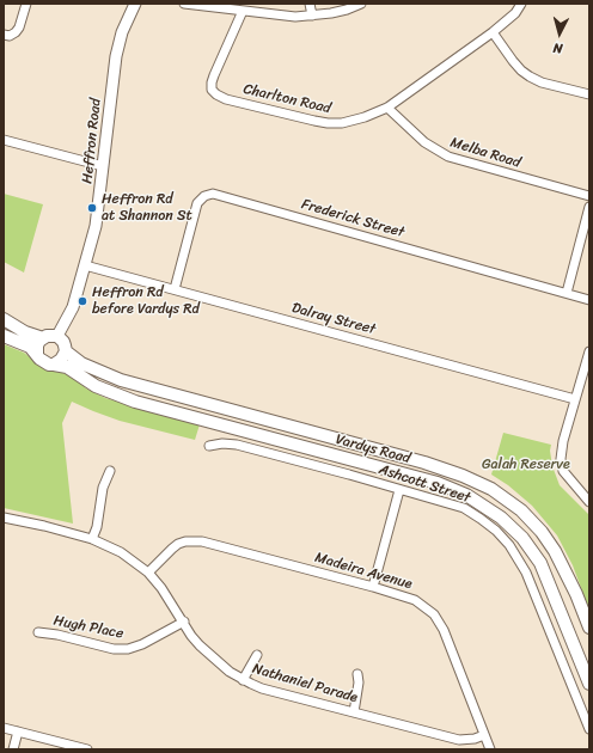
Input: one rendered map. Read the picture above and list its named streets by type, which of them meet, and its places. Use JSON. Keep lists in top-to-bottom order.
{
  "streets": {
    "main road": ["Vardys Road"],
    "street": [
      "Charlton Road",
      "Heffron Road",
      "Melba Road",
      "Frederick Street",
      "Dalray Street",
      "Ashcott Street",
      "Madeira Avenue",
      "Hugh Place",
      "Nathaniel Parade"
    ]
  },
  "crossings": [
    ["Charlton Road", "Melba Road"],
    ["Heffron Road", "Dalray Street"],
    ["Heffron Road", "Vardys Road"],
    ["Frederick Street", "Dalray Street"],
    ["Madeira Avenue", "Nathaniel Parade"],
    ["Hugh Place", "Nathaniel Parade"]
  ],
  "parks": ["Galah Reserve"],
  "places": ["Heffron Rd at Shannon St", "Heffron Rd before Vardys Rd"],
  "north": "bottom"
}
